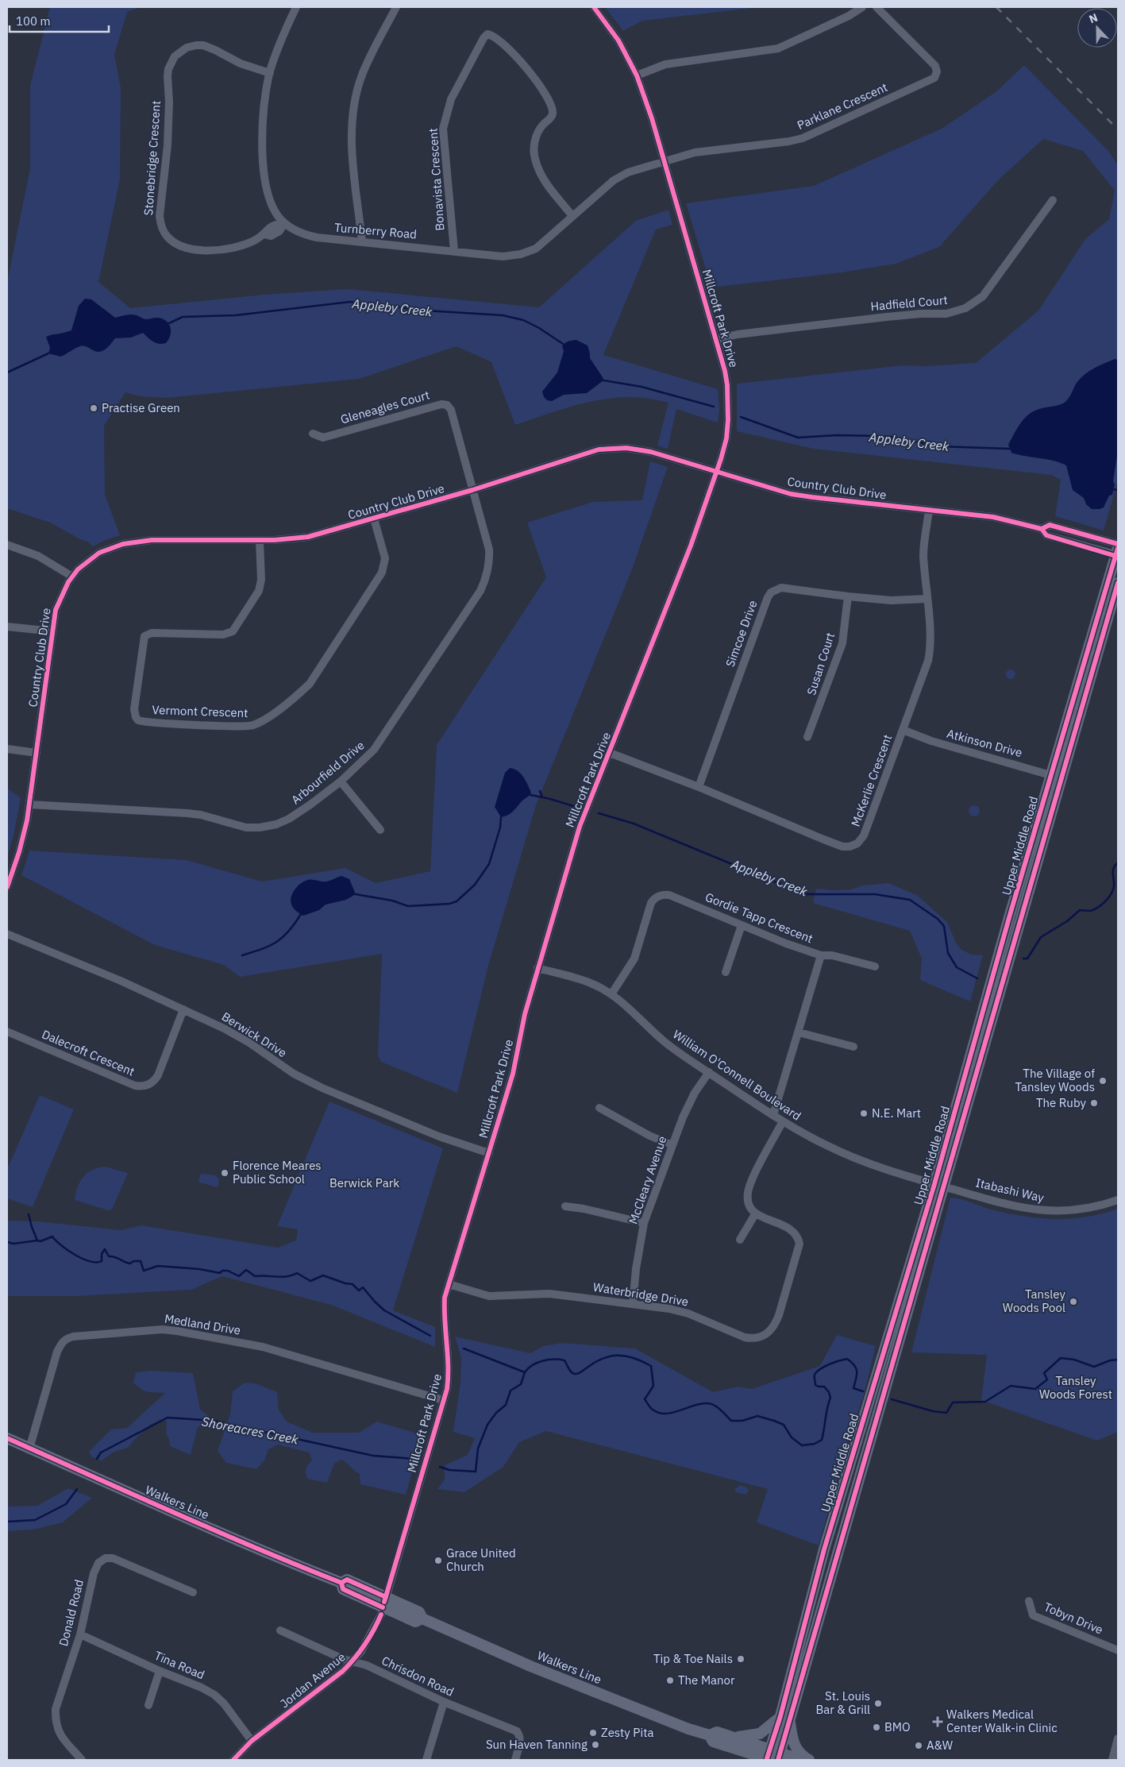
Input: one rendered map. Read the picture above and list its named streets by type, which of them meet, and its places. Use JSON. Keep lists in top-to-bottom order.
{
  "streets": {
    "main road": ["Upper Middle Road", "Walkers Line"],
    "street": [
      "Parklane Crescent",
      "Stonebridge Crescent",
      "Bonavista Crescent",
      "Turnberry Road",
      "Hadfield Court",
      "Millcroft Park Drive",
      "Gleneagles Court",
      "Country Club Drive",
      "Simcoe Drive",
      "Susan Court",
      "Vermont Crescent",
      "Atkinson Drive",
      "Arbourfield Drive",
      "McKerlie Crescent",
      "Gordie Tapp Crescent",
      "Berwick Drive",
      "Dalecroft Crescent",
      "William O'Connell Boulevard",
      "McCleary Avenue",
      "Itabashi Way",
      "Waterbridge Drive",
      "Medland Drive",
      "Donald Road",
      "Tobyn Drive",
      "Tina Road",
      "Chrisdon Road",
      "Jordan Avenue"
    ]
  },
  "crossings": [
    ["Parklane Crescent", "Turnberry Road"],
    ["Parklane Crescent", "Millcroft Park Drive"],
    ["Stonebridge Crescent", "Turnberry Road"],
    ["Bonavista Crescent", "Turnberry Road"],
    ["Turnberry Road", "Millcroft Park Drive"],
    ["Hadfield Court", "Millcroft Park Drive"],
    ["Millcroft Park Drive", "Country Club Drive"],
    ["Millcroft Park Drive", "McKerlie Crescent"],
    ["Millcroft Park Drive", "Berwick Drive"],
    ["Millcroft Park Drive", "William O'Connell Boulevard"],
    ["Millcroft Park Drive", "Waterbridge Drive"],
    ["Millcroft Park Drive", "Medland Drive"],
    ["Millcroft Park Drive", "Walkers Line"],
    ["Millcroft Park Drive", "Jordan Avenue"],
    ["Gleneagles Court", "Country Club Drive"],
    ["Gleneagles Court", "Arbourfield Drive"],
    ["Country Club Drive", "Vermont Crescent"],
    ["Country Club Drive", "Arbourfield Drive"],
    ["Country Club Drive", "McKerlie Crescent"],
    ["Country Club Drive", "Upper Middle Road"],
    ["Simcoe Drive", "Susan Court"],
    ["Simcoe Drive", "McKerlie Crescent"],
    ["Atkinson Drive", "McKerlie Crescent"],
    ["Atkinson Drive", "Upper Middle Road"],
    ["Upper Middle Road", "William O'Connell Boulevard"],
    ["Upper Middle Road", "Itabashi Way"],
    ["Upper Middle Road", "Walkers Line"],
    ["Gordie Tapp Crescent", "William O'Connell Boulevard"],
    ["Berwick Drive", "Dalecroft Crescent"],
    ["William O'Connell Boulevard", "McCleary Avenue"],
    ["William O'Connell Boulevard", "Itabashi Way"],
    ["McCleary Avenue", "Waterbridge Drive"],
    ["Medland Drive", "Walkers Line"],
    ["Walkers Line", "Jordan Avenue"],
    ["Donald Road", "Tina Road"],
    ["Tina Road", "Jordan Avenue"],
    ["Chrisdon Road", "Jordan Avenue"]
  ],
  "water": ["Appleby Creek", "Shoreacres Creek"],
  "parks": ["Berwick Park", "Tansley Woods Forest"],
  "places": {
    "other": [
      "Practise Green",
      "The Village of Tansley Woods",
      "The Ruby",
      "N.E. Mart",
      "Florence Meares Public School",
      "Tansley Woods Pool",
      "Grace United Church",
      "Tip & Toe Nails",
      "The Manor",
      "St. Louis Bar & Grill",
      "BMO",
      "Zesty Pita",
      "Sun Haven Tanning",
      "A&W"
    ],
    "health": ["Walkers Medical Center Walk-in Clinic"]
  },
  "scale_bar": "100 m",
  "north": "top"
}
